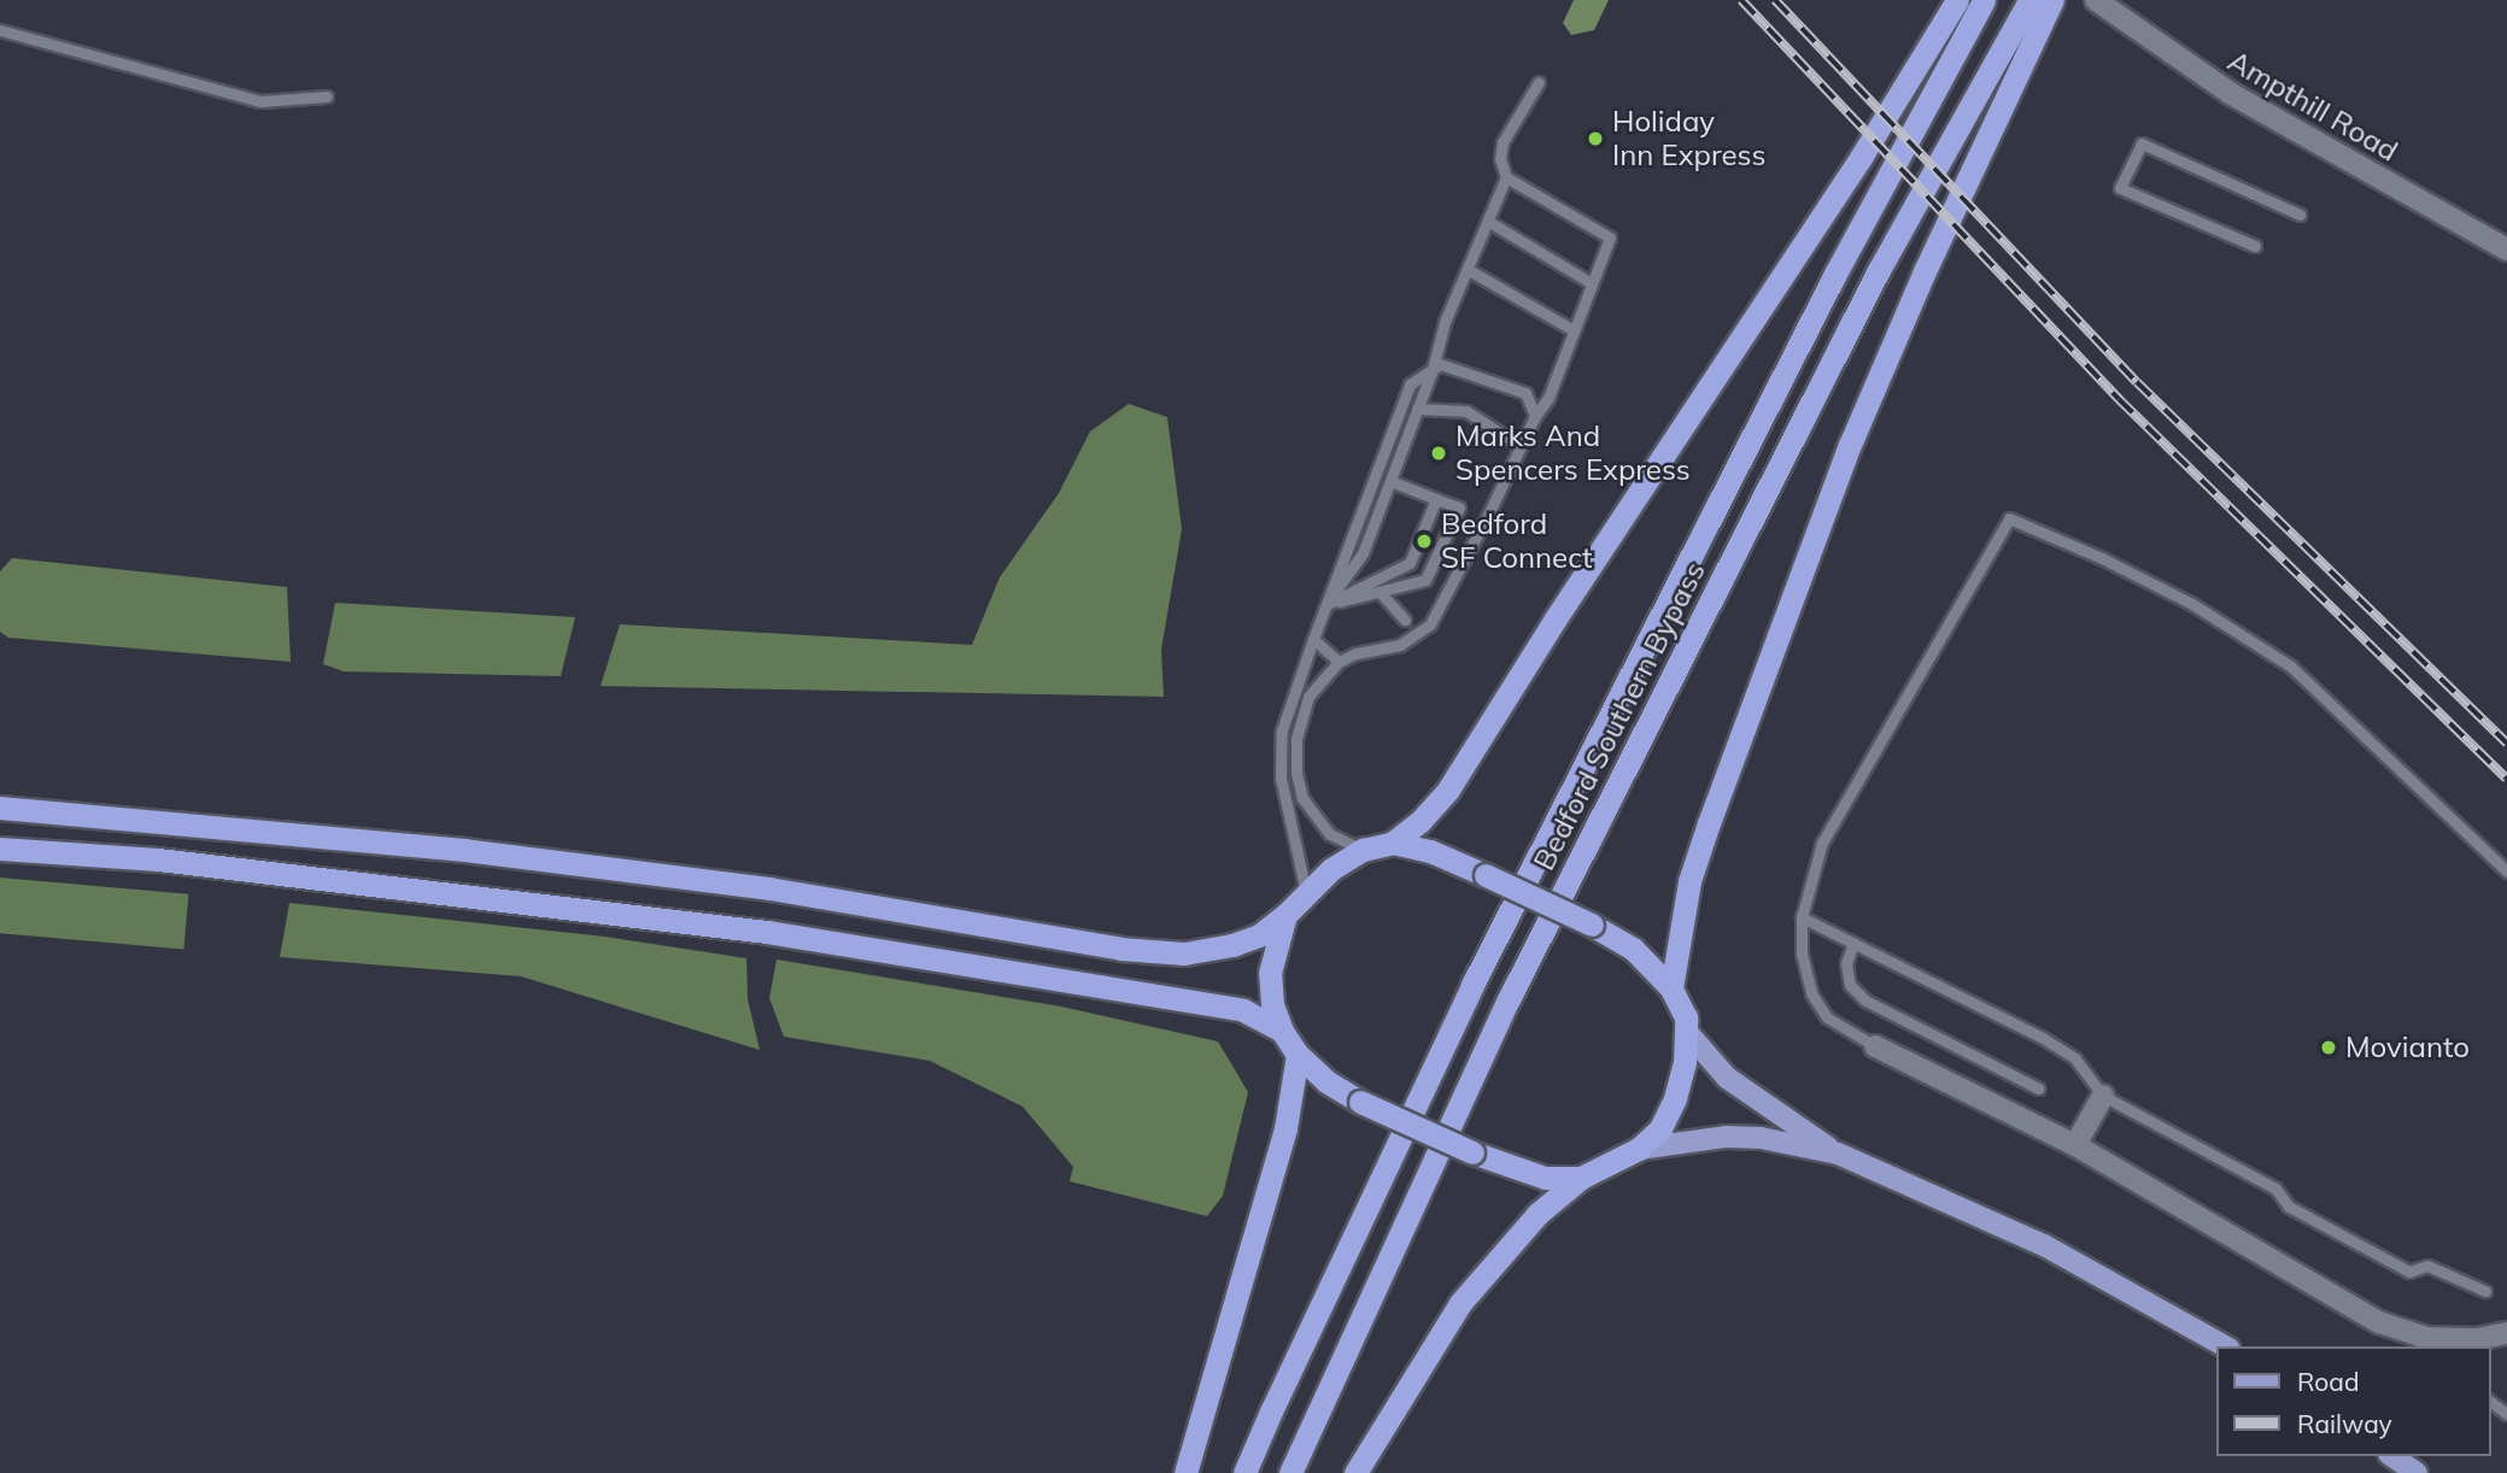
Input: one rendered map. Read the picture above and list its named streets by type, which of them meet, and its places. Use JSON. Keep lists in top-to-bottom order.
{
  "streets": {
    "highway": ["Bedford Southern Bypass"],
    "street": ["Ampthill Road"]
  },
  "places": [
    "Holiday Inn Express",
    "Marks And Spencers Express",
    "Bedford SF Connect",
    "Movianto"
  ],
  "legend": ["Road", "Railway"]
}
